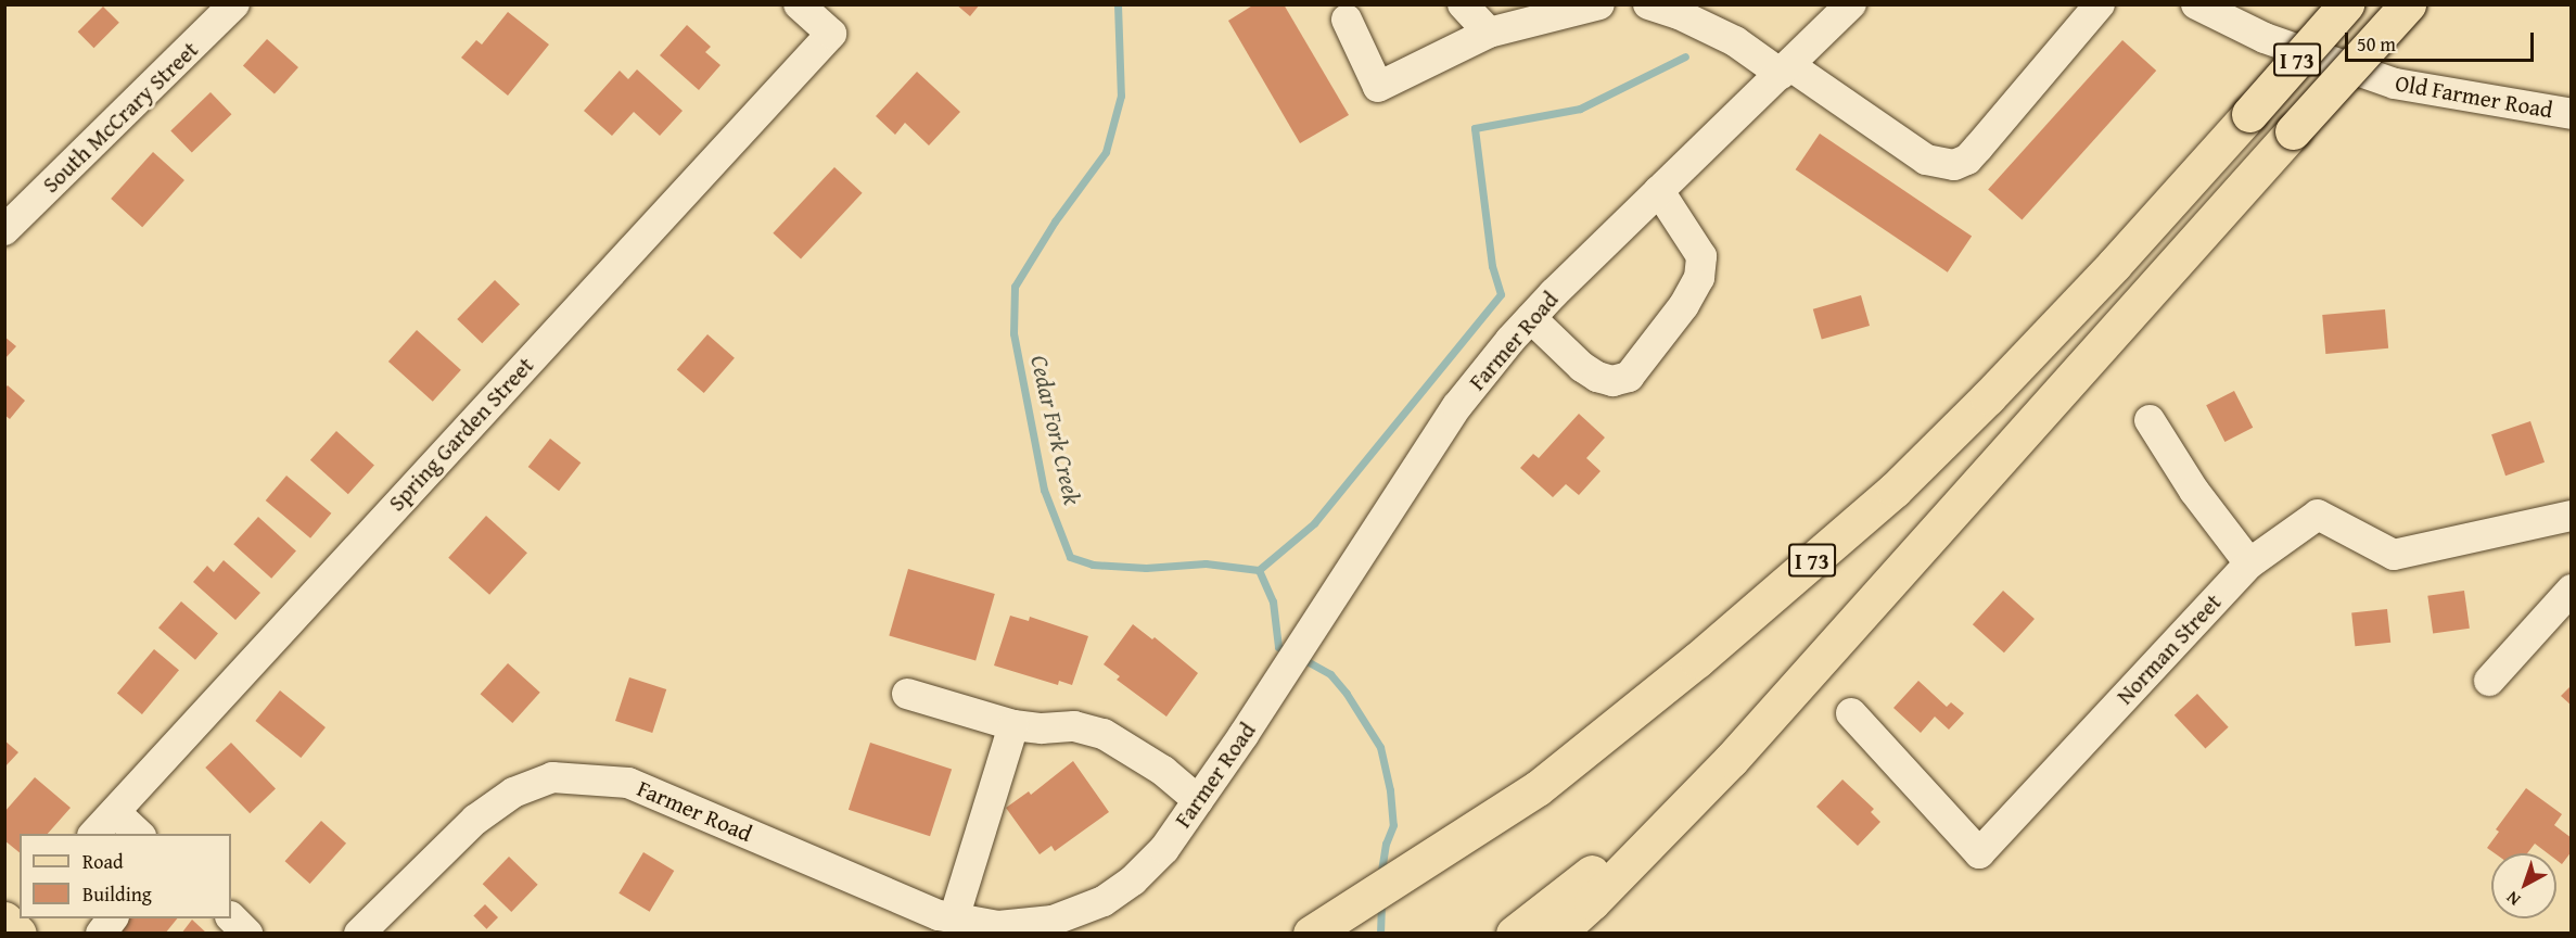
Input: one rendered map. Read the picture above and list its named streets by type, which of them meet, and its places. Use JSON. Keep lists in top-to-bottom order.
{
  "streets": {
    "highway": ["I 73"],
    "street": [
      "Old Farmer Road",
      "South McCrary Street",
      "Farmer Road",
      "Spring Garden Street",
      "Norman Street"
    ]
  },
  "water": ["Cedar Fork Creek"],
  "legend": ["Road", "Building"],
  "scale_bar": "50 m",
  "north": "bottom left"
}
